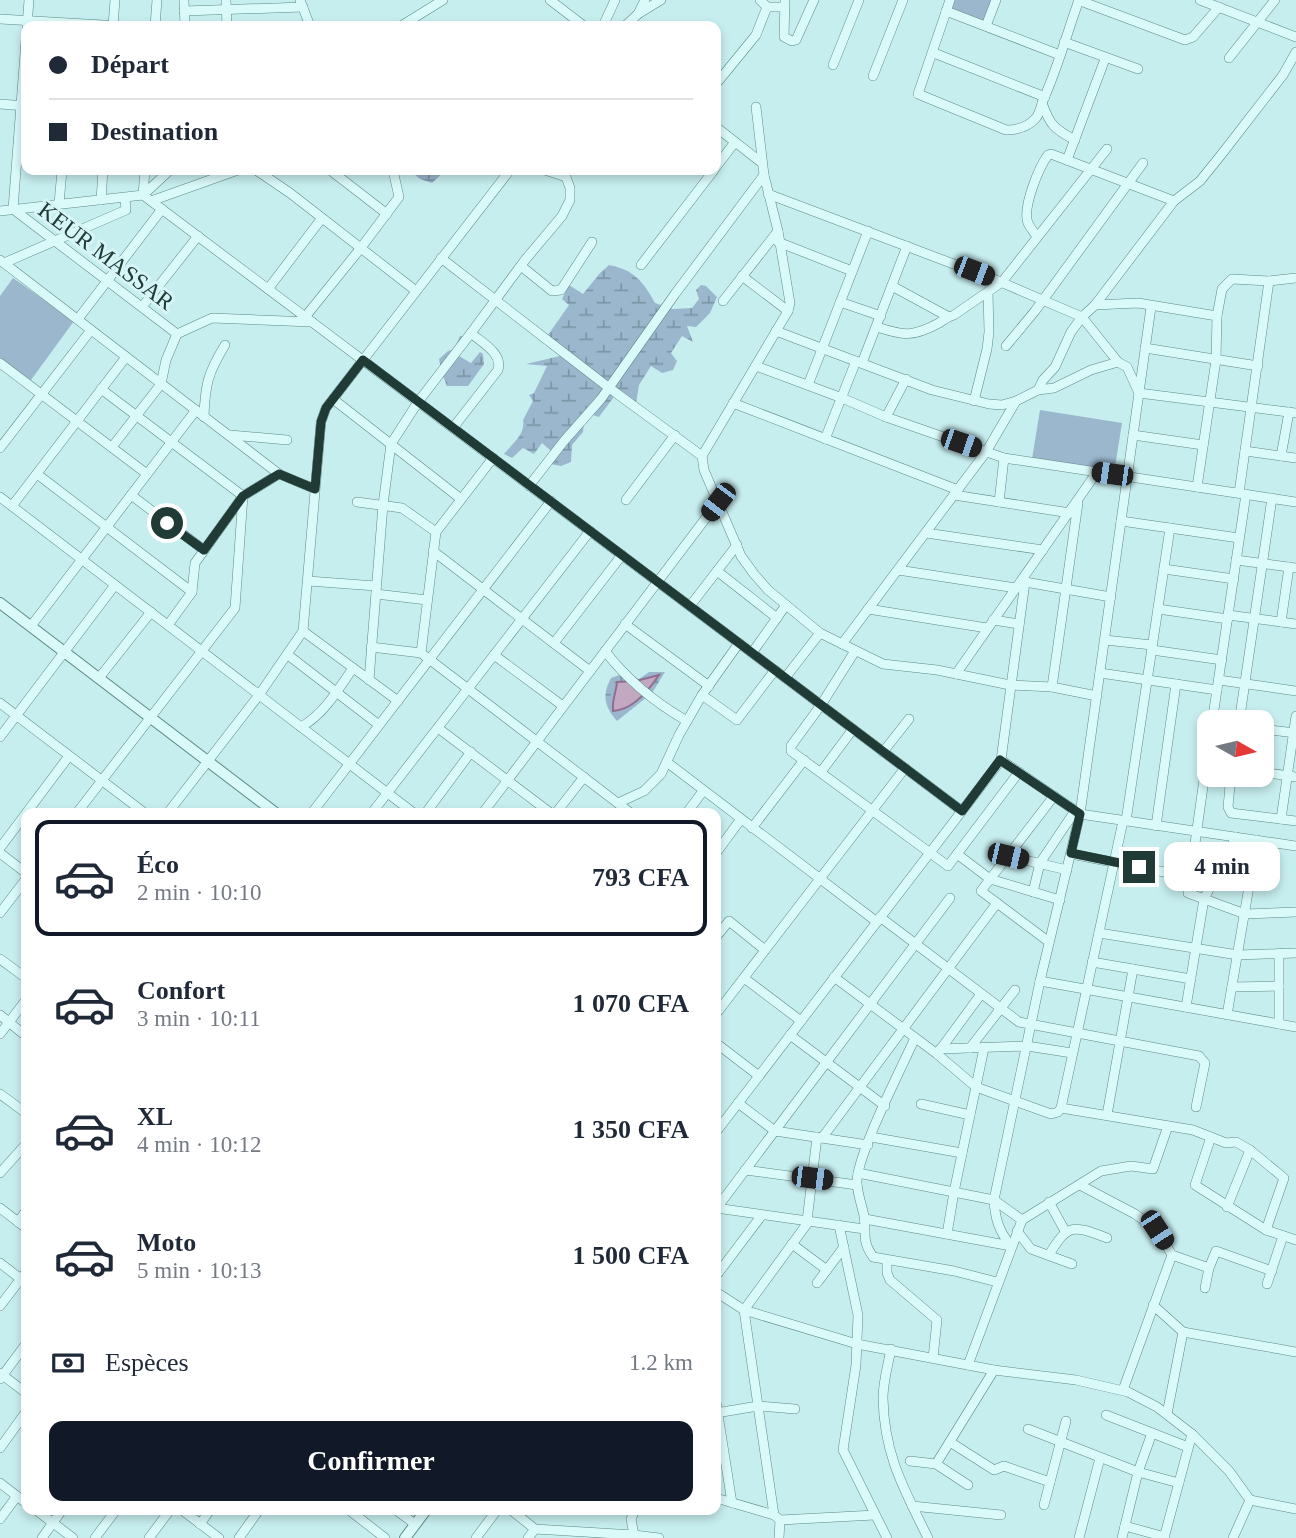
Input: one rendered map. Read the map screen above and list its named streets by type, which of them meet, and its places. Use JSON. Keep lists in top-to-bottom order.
{
  "streets": {
    "street": ["KEUR MASSAR"]
  },
  "north": "right",
  "page": {
    "banner": ["Départ", "Destination"],
    "list": [
      {
        "name": "Éco",
        "note": "2 min · 10:10",
        "value": "793 CFA"
      },
      {
        "name": "Confort",
        "note": "3 min · 10:11",
        "value": "1 070 CFA"
      },
      {
        "name": "XL",
        "note": "4 min · 10:12",
        "value": "1 350 CFA"
      },
      {
        "name": "Moto",
        "note": "5 min · 10:13",
        "value": "1 500 CFA"
      }
    ],
    "bubble": "4 min",
    "pay": ["Espèces", "1.2 km"],
    "buttons": "Confirmer"
  }
}
